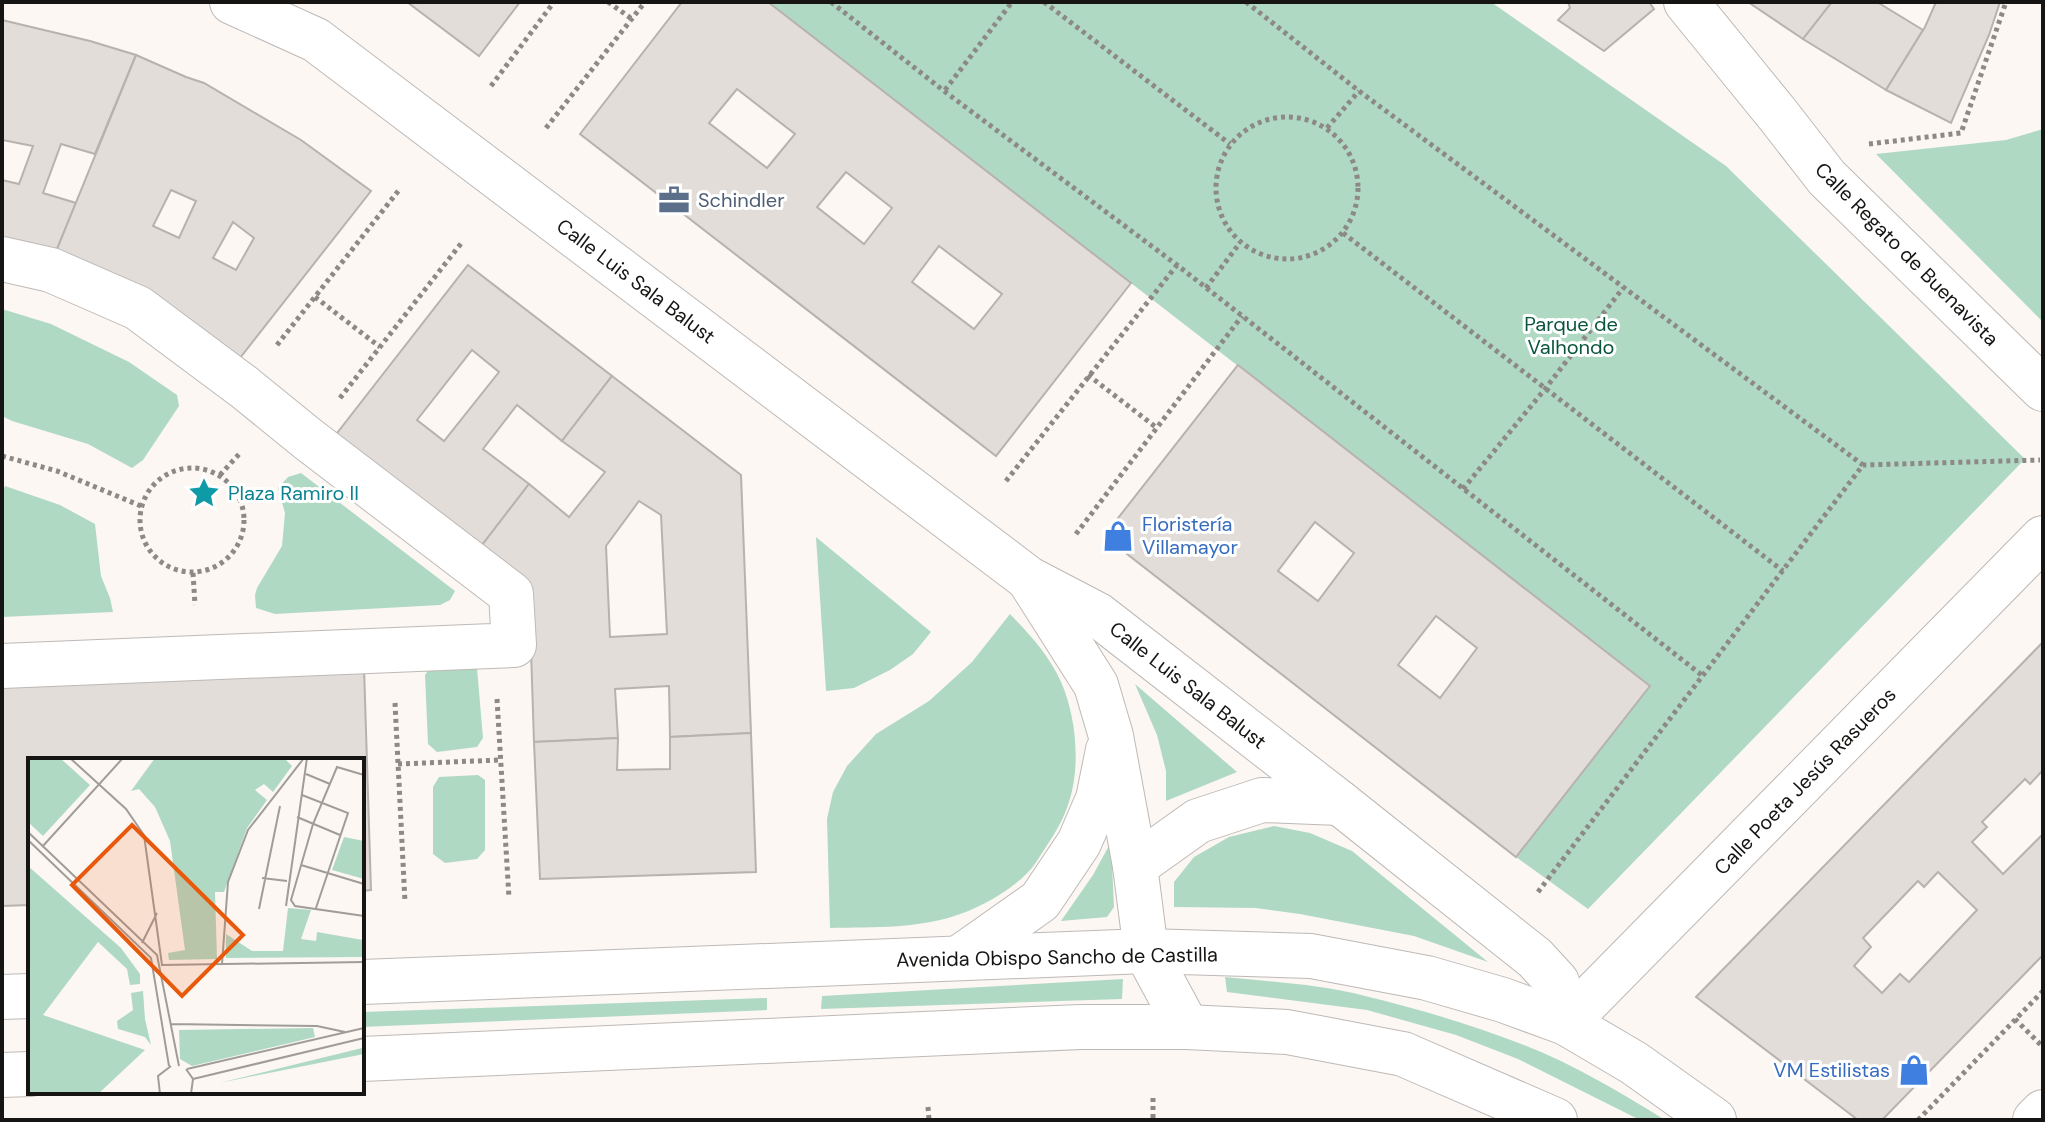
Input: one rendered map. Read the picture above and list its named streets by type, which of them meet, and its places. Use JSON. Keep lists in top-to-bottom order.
{
  "streets": {
    "street": [
      "Calle Regato de Buenavista",
      "Calle Luis Sala Balust",
      "Calle Poeta Jesús Rasueros",
      "Avenida Obispo Sancho de Castilla"
    ]
  },
  "crossings": [
    ["Calle Luis Sala Balust", "Calle Poeta Jesús Rasueros"],
    ["Calle Luis Sala Balust", "Avenida Obispo Sancho de Castilla"],
    ["Calle Poeta Jesús Rasueros", "Avenida Obispo Sancho de Castilla"]
  ],
  "parks": ["Parque de Valhondo"],
  "places": {
    "office": ["Schindler"],
    "place": ["Plaza Ramiro II"],
    "shop": ["Floristería Villamayor", "VM Estilistas"]
  }
}
